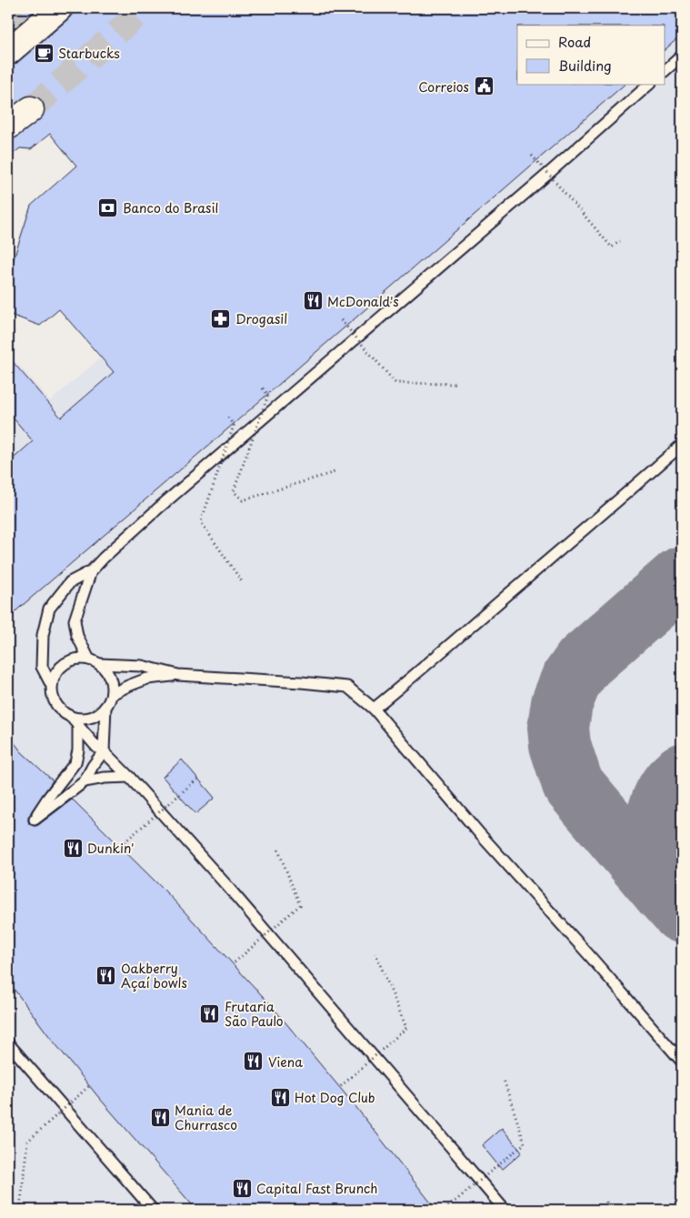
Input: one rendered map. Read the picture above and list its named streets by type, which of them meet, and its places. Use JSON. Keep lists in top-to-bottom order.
{
  "places": {
    "cafe": ["Starbucks"],
    "public building": ["Correios"],
    "bank": ["Banco do Brasil"],
    "restaurant": [
      "McDonald's",
      "Dunkin'",
      "Oakberry Açaí bowls",
      "Frutaria São Paulo",
      "Viena",
      "Hot Dog Club",
      "Mania de Churrasco",
      "Capital Fast Brunch"
    ],
    "pharmacy": ["Drogasil"]
  },
  "legend": ["Road", "Building"]
}
